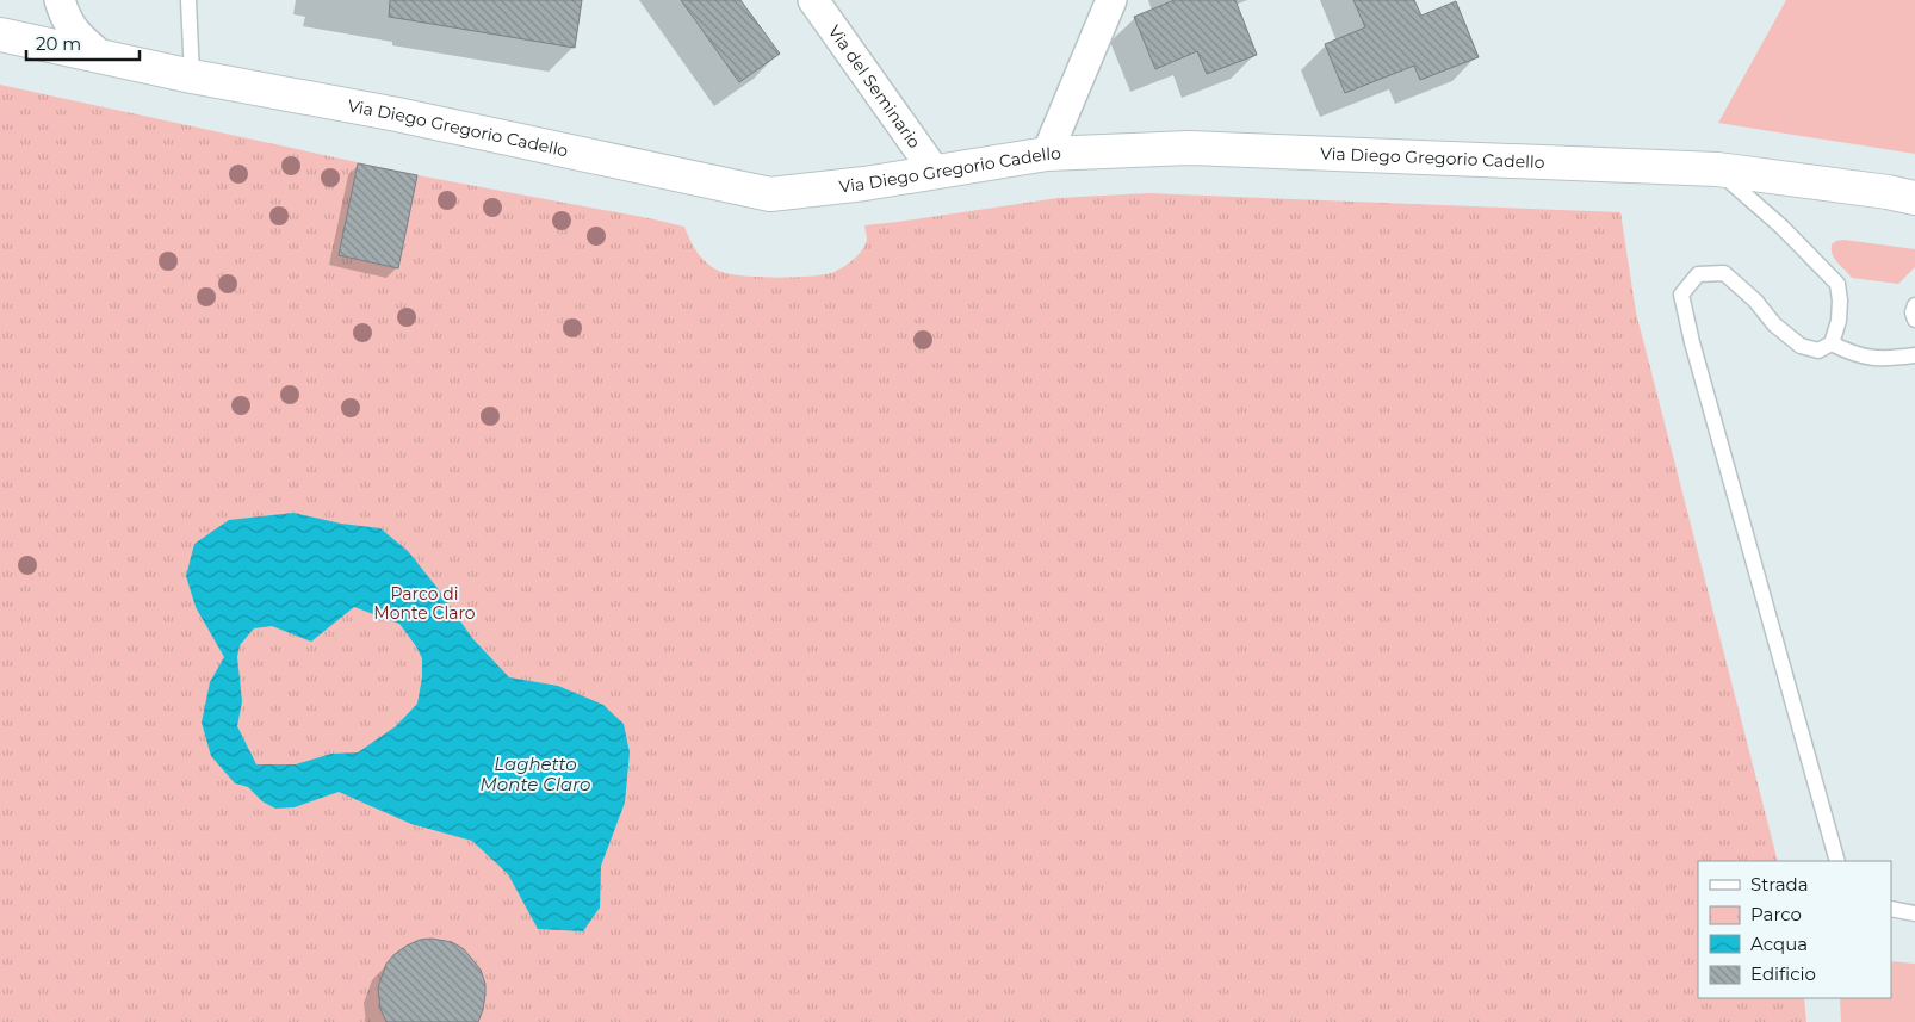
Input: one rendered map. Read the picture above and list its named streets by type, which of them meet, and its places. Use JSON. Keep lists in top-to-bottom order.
{
  "streets": {
    "street": ["Via del Seminario", "Via Diego Gregorio Cadello"]
  },
  "crossings": [
    ["Via del Seminario", "Via Diego Gregorio Cadello"]
  ],
  "water": ["Laghetto Monte Claro"],
  "parks": ["Parco di Monte Claro"],
  "legend": [
    "Strada",
    "Parco",
    "Acqua",
    "Edificio"
  ],
  "scale_bar": "20 m"
}
